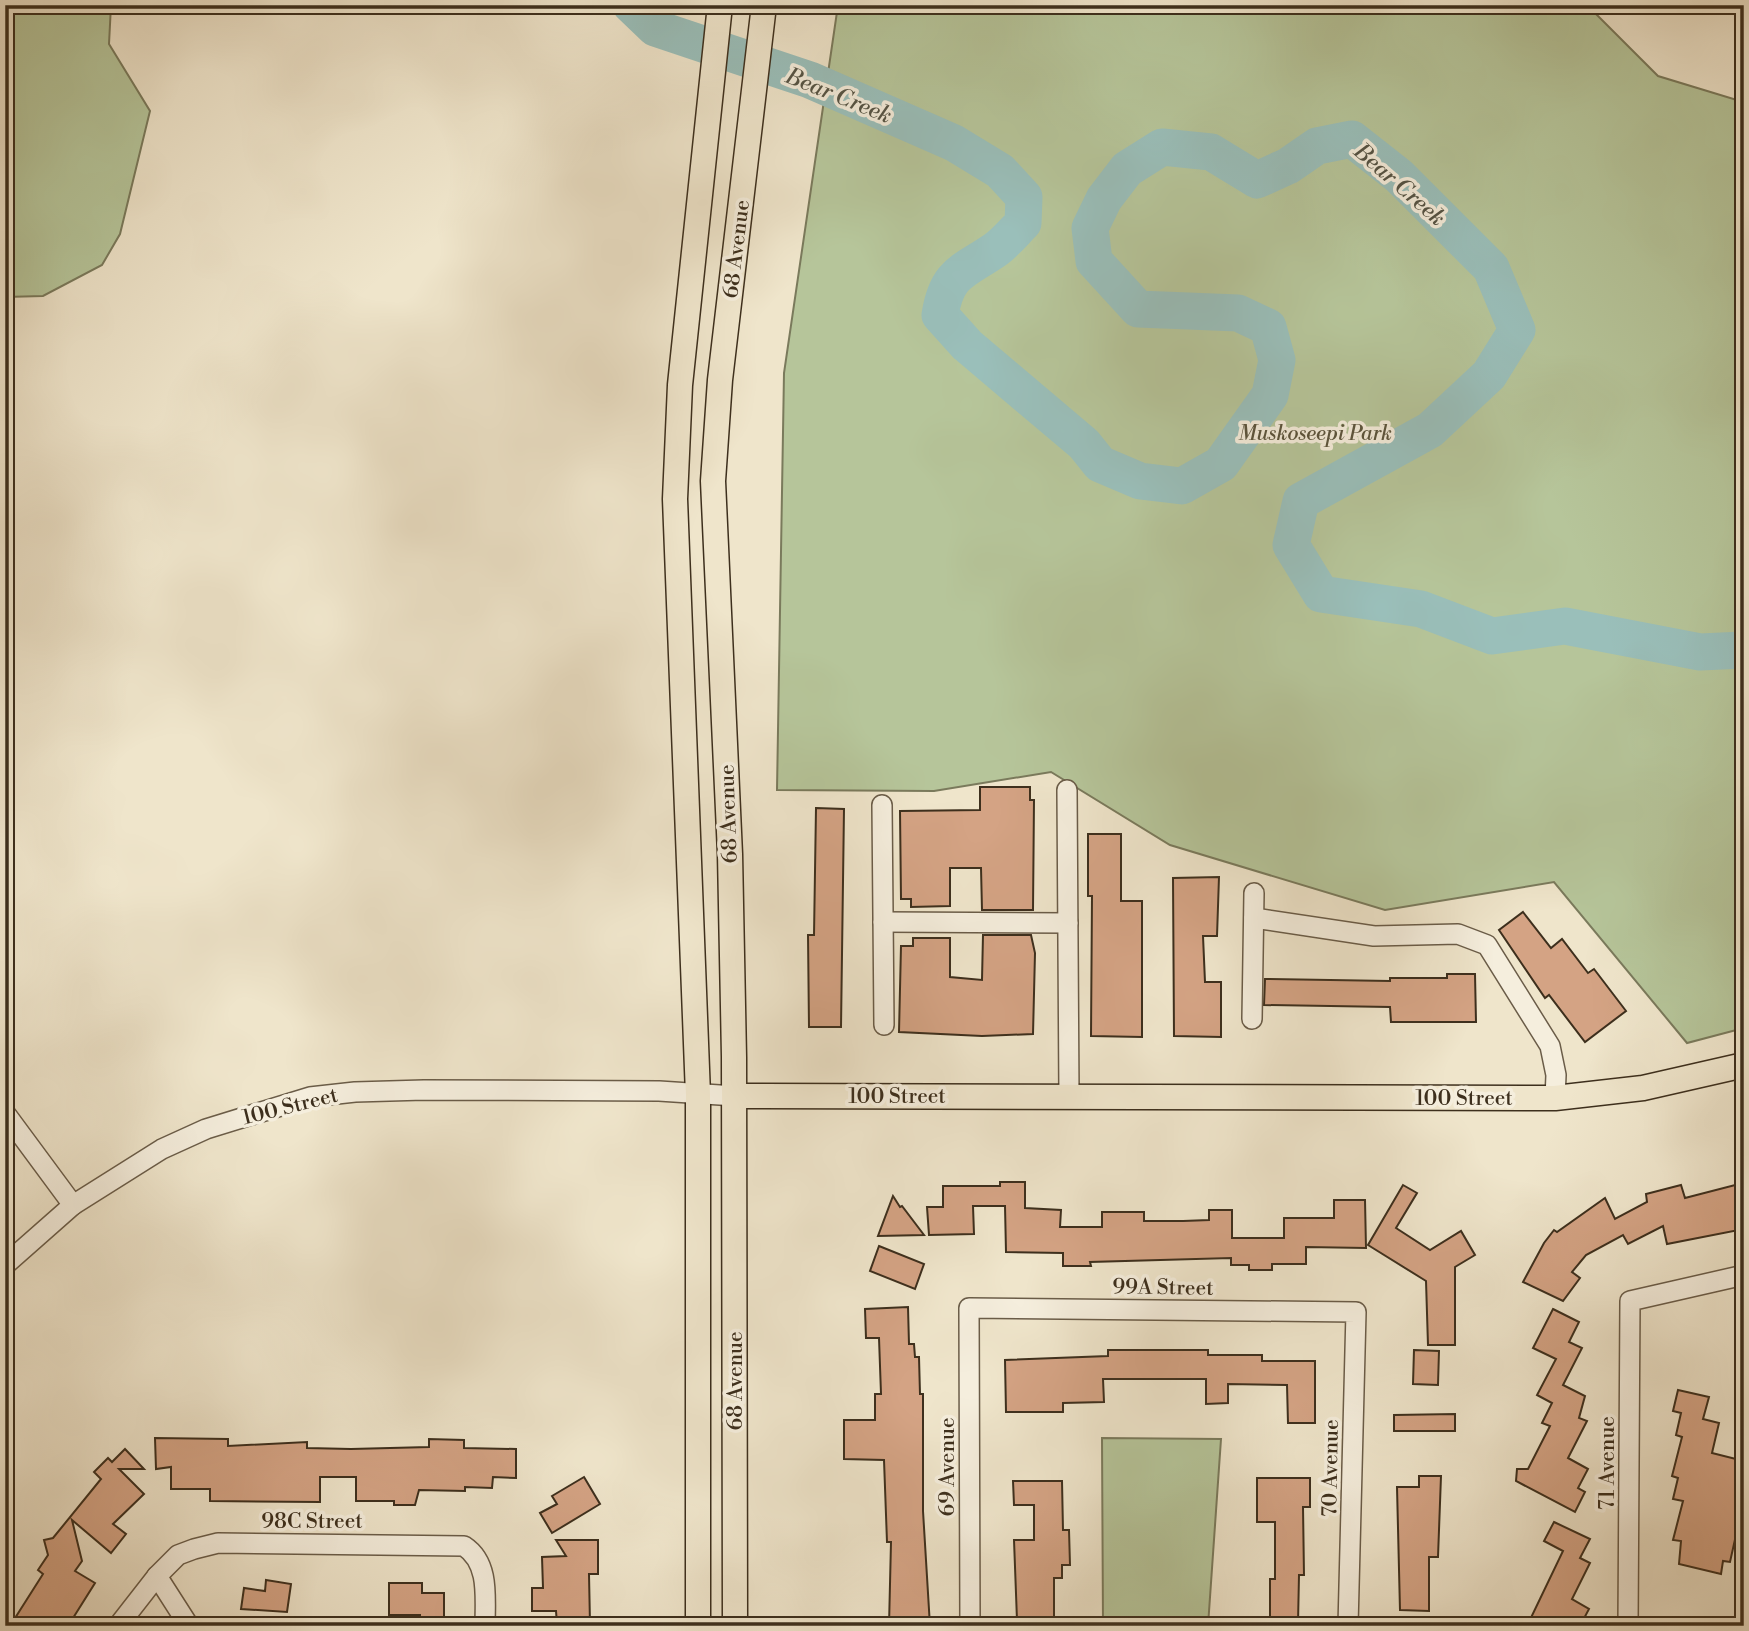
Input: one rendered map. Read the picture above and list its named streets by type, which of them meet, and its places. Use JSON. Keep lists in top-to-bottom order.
{
  "streets": {
    "main road": ["68 Avenue", "100 Street"],
    "street": [
      "99A Street",
      "71 Avenue",
      "69 Avenue",
      "70 Avenue",
      "98C Street"
    ]
  },
  "crossings": [
    ["68 Avenue", "100 Street"],
    ["99A Street", "69 Avenue"],
    ["99A Street", "70 Avenue"]
  ],
  "water": ["Bear Creek"],
  "parks": ["Muskoseepi Park"]
}
